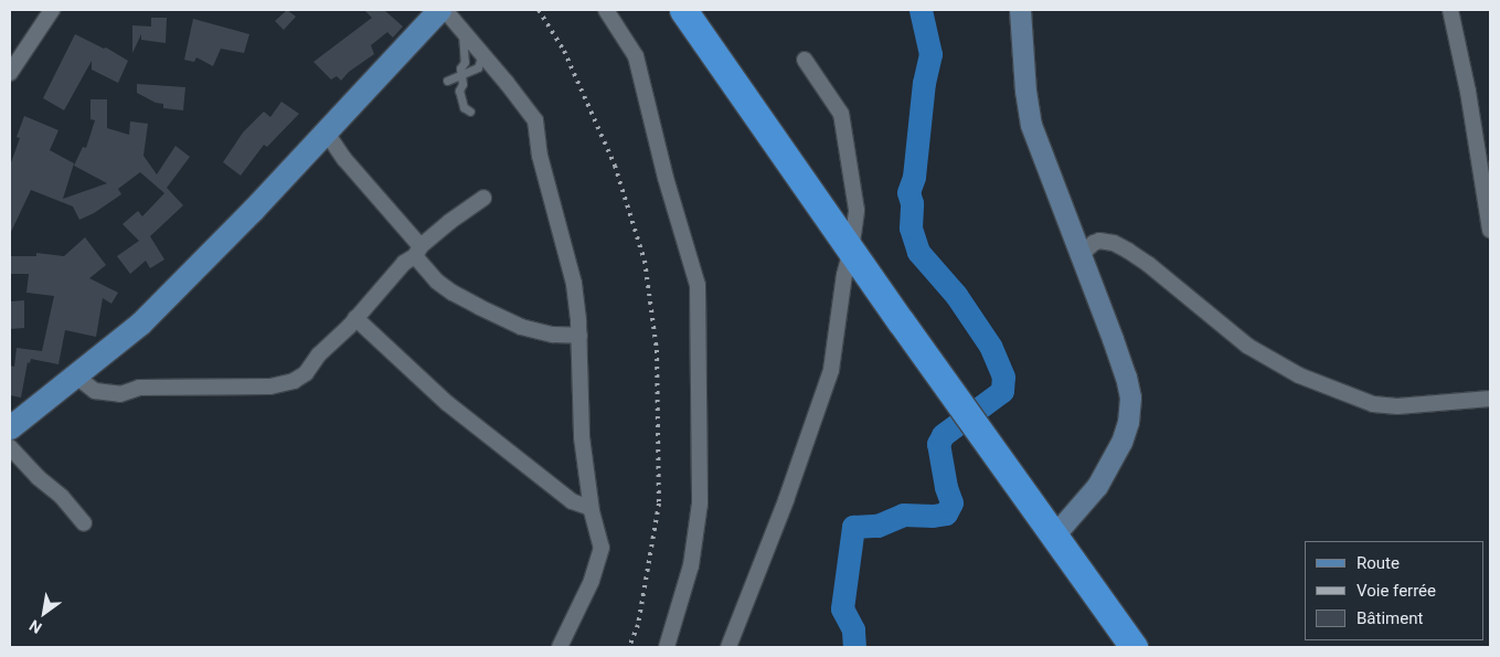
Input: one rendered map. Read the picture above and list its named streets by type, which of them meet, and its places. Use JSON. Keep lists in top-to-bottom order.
{
  "legend": ["Route", "Voie ferrée", "Bâtiment"],
  "north": "bottom left"
}
